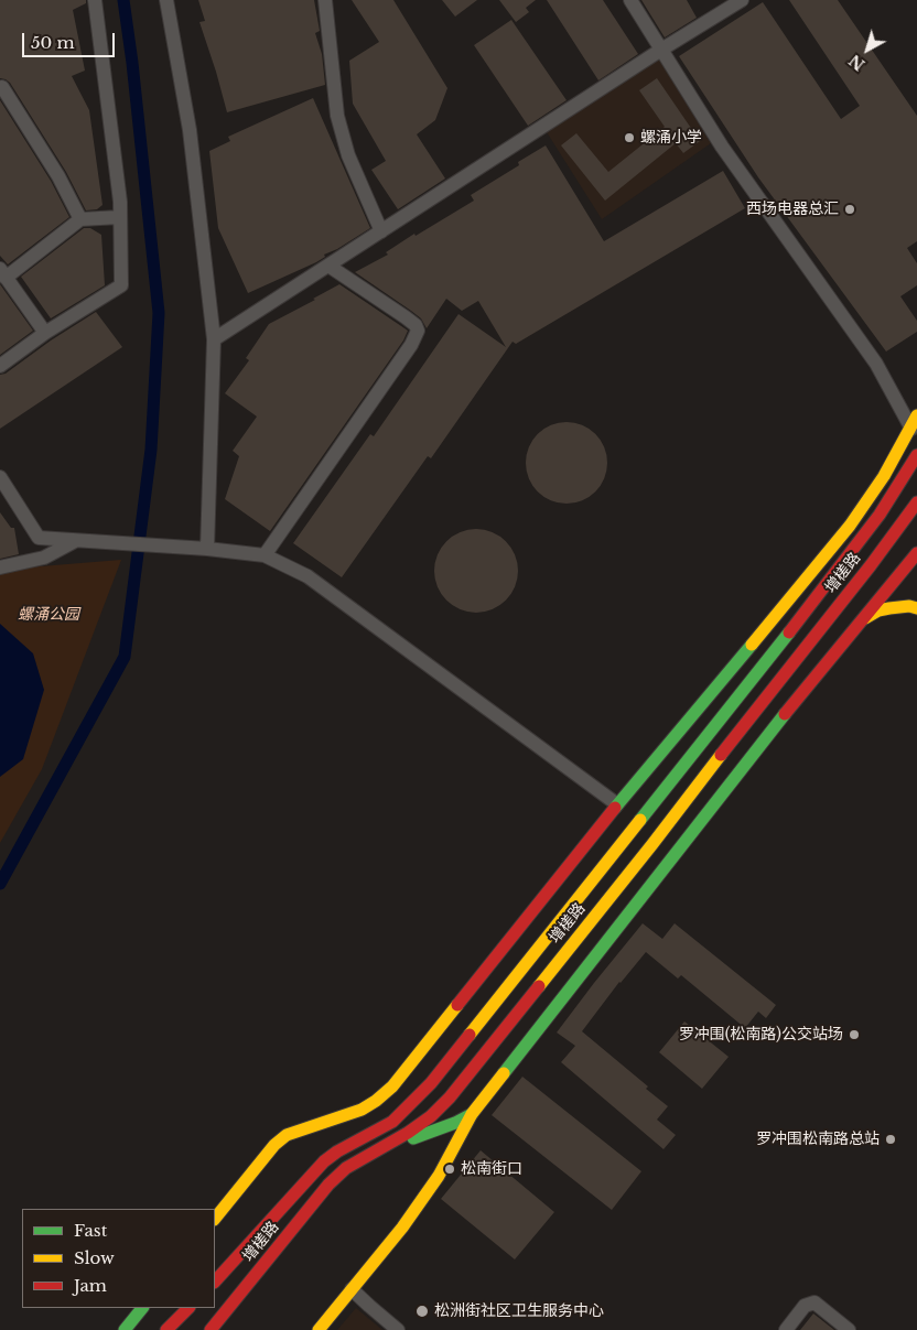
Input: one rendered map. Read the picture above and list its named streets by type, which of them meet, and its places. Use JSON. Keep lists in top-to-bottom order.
{
  "streets": {
    "main road": ["增槎路"]
  },
  "parks": ["螺涌公园"],
  "places": [
    "螺涌小学",
    "西场电器总汇",
    "罗冲围(松南路)公交站场",
    "罗冲围松南路总站",
    "松南街口",
    "松洲街社区卫生服务中心"
  ],
  "legend": ["Fast", "Slow", "Jam"],
  "scale_bar": "50 m",
  "north": "bottom left"
}
